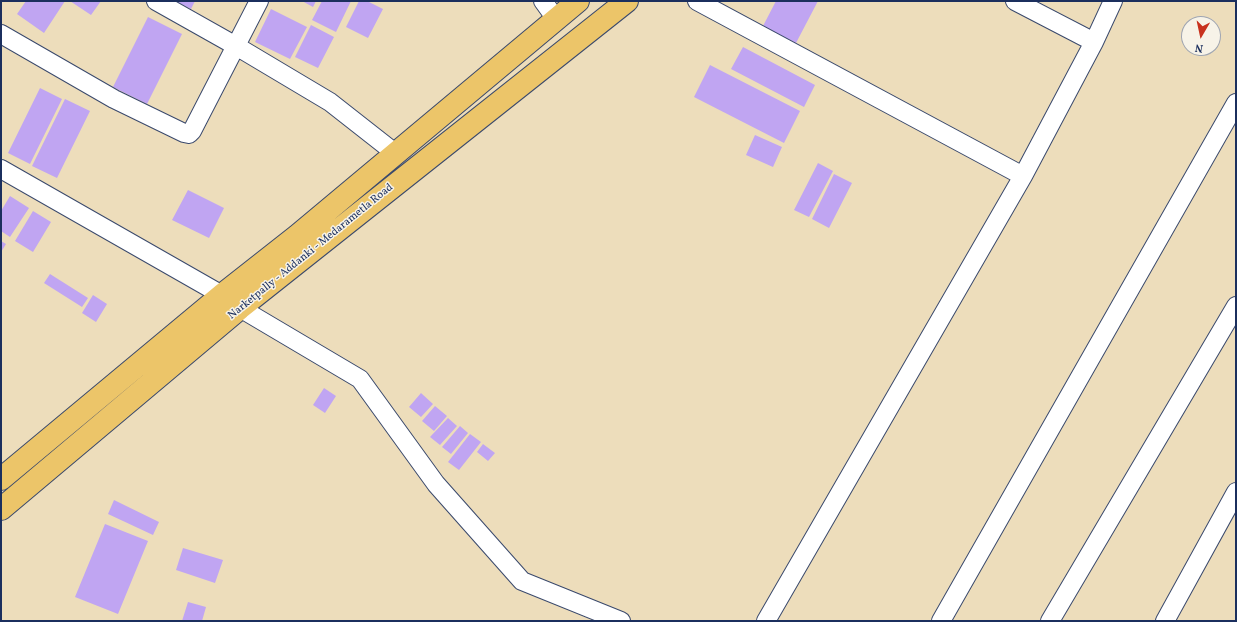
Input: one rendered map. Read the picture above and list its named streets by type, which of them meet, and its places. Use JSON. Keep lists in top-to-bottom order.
{
  "streets": {
    "highway": ["Narketpally - Addanki - Medarametla Road"]
  },
  "north": "bottom"
}
